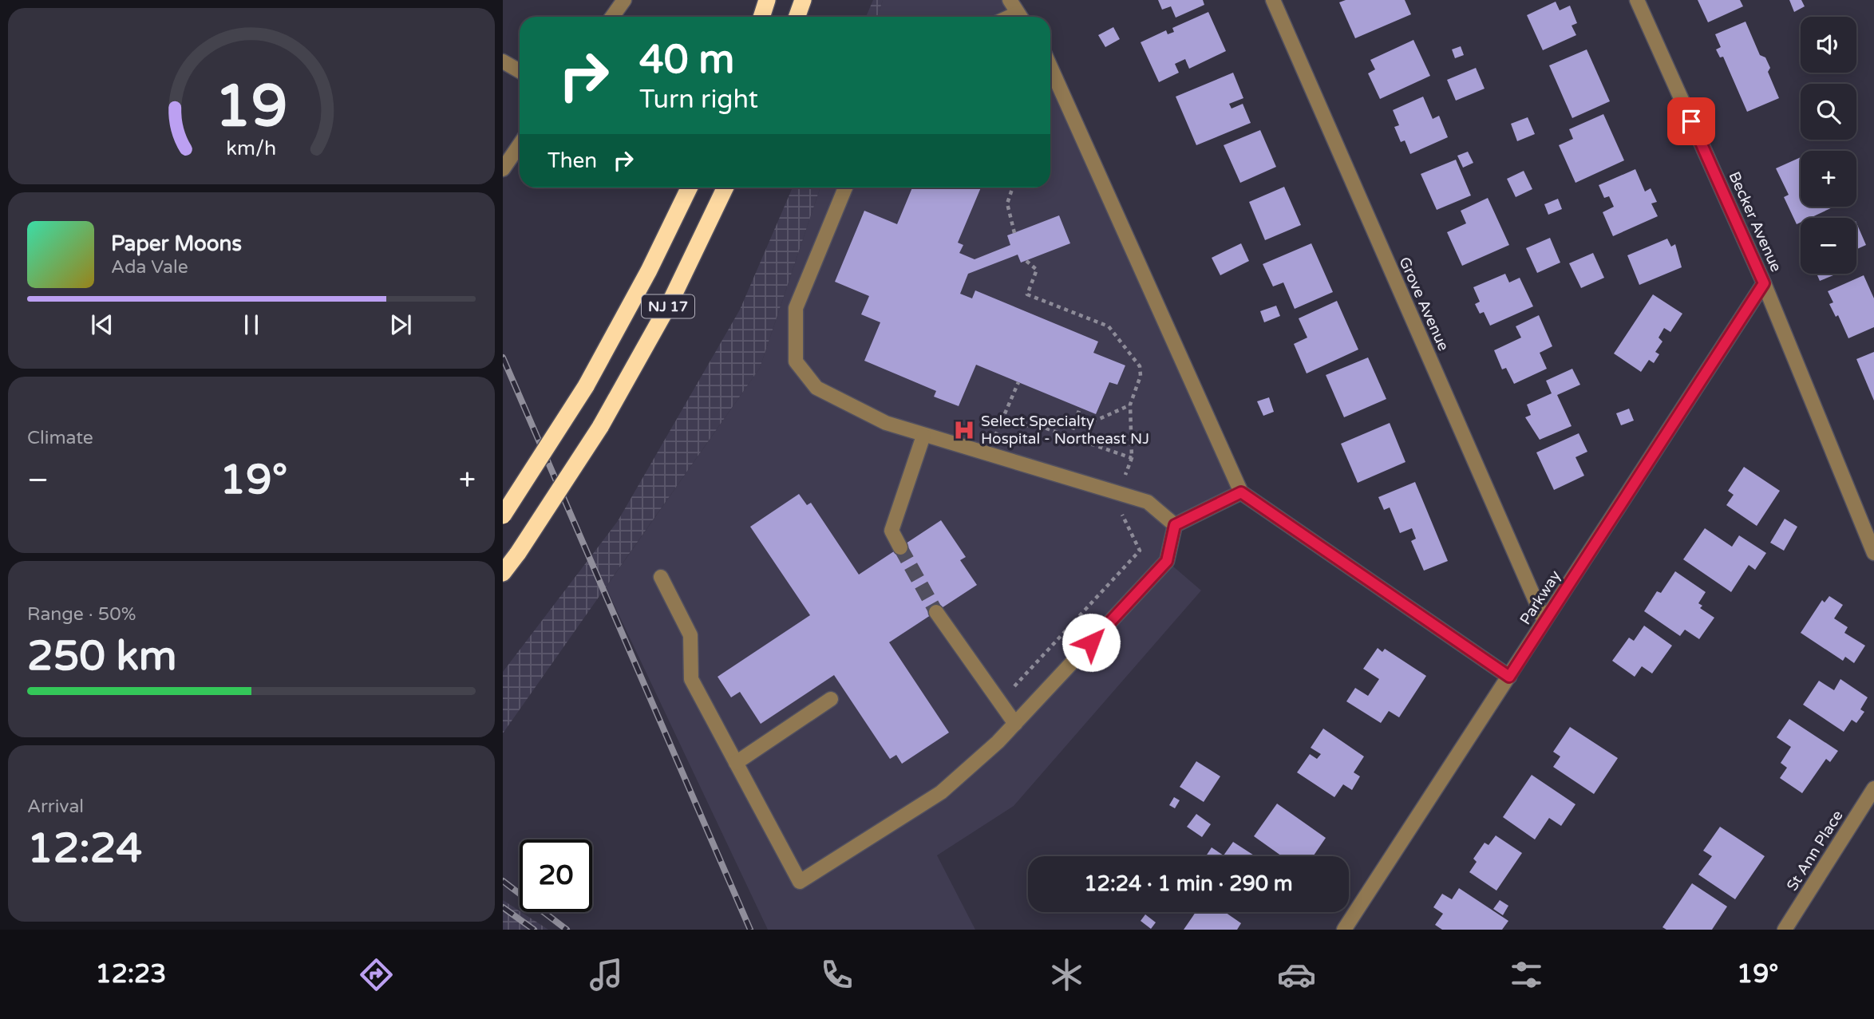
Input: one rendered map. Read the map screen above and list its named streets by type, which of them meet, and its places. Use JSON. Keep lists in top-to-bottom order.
{
  "streets": {
    "highway": ["NJ 17"],
    "street": [
      "Becker Avenue",
      "Grove Avenue",
      "Parkway",
      "St Ann Place"
    ]
  },
  "crossings": [
    ["Becker Avenue", "Parkway"],
    ["Grove Avenue", "Parkway"]
  ],
  "places": {
    "hospital": ["Select Specialty Hospital - Northeast NJ"]
  },
  "page": {
    "map_buttons": ["+", "−"],
    "turn": ["40 m", "Turn right"],
    "then": "Then",
    "song": ["Paper Moons", "Ada Vale"],
    "tile": [
      "Climate",
      ["Range · 50%", "250 km"],
      ["Arrival", "12:24"]
    ],
    "heat": ["−", "19°", "+"],
    "limit": "20",
    "trip": "12:24 · 1 min · 290 m",
    "tabs": ["12:23", "19°"],
    "gauge": ["19", "km/h"]
  }
}
